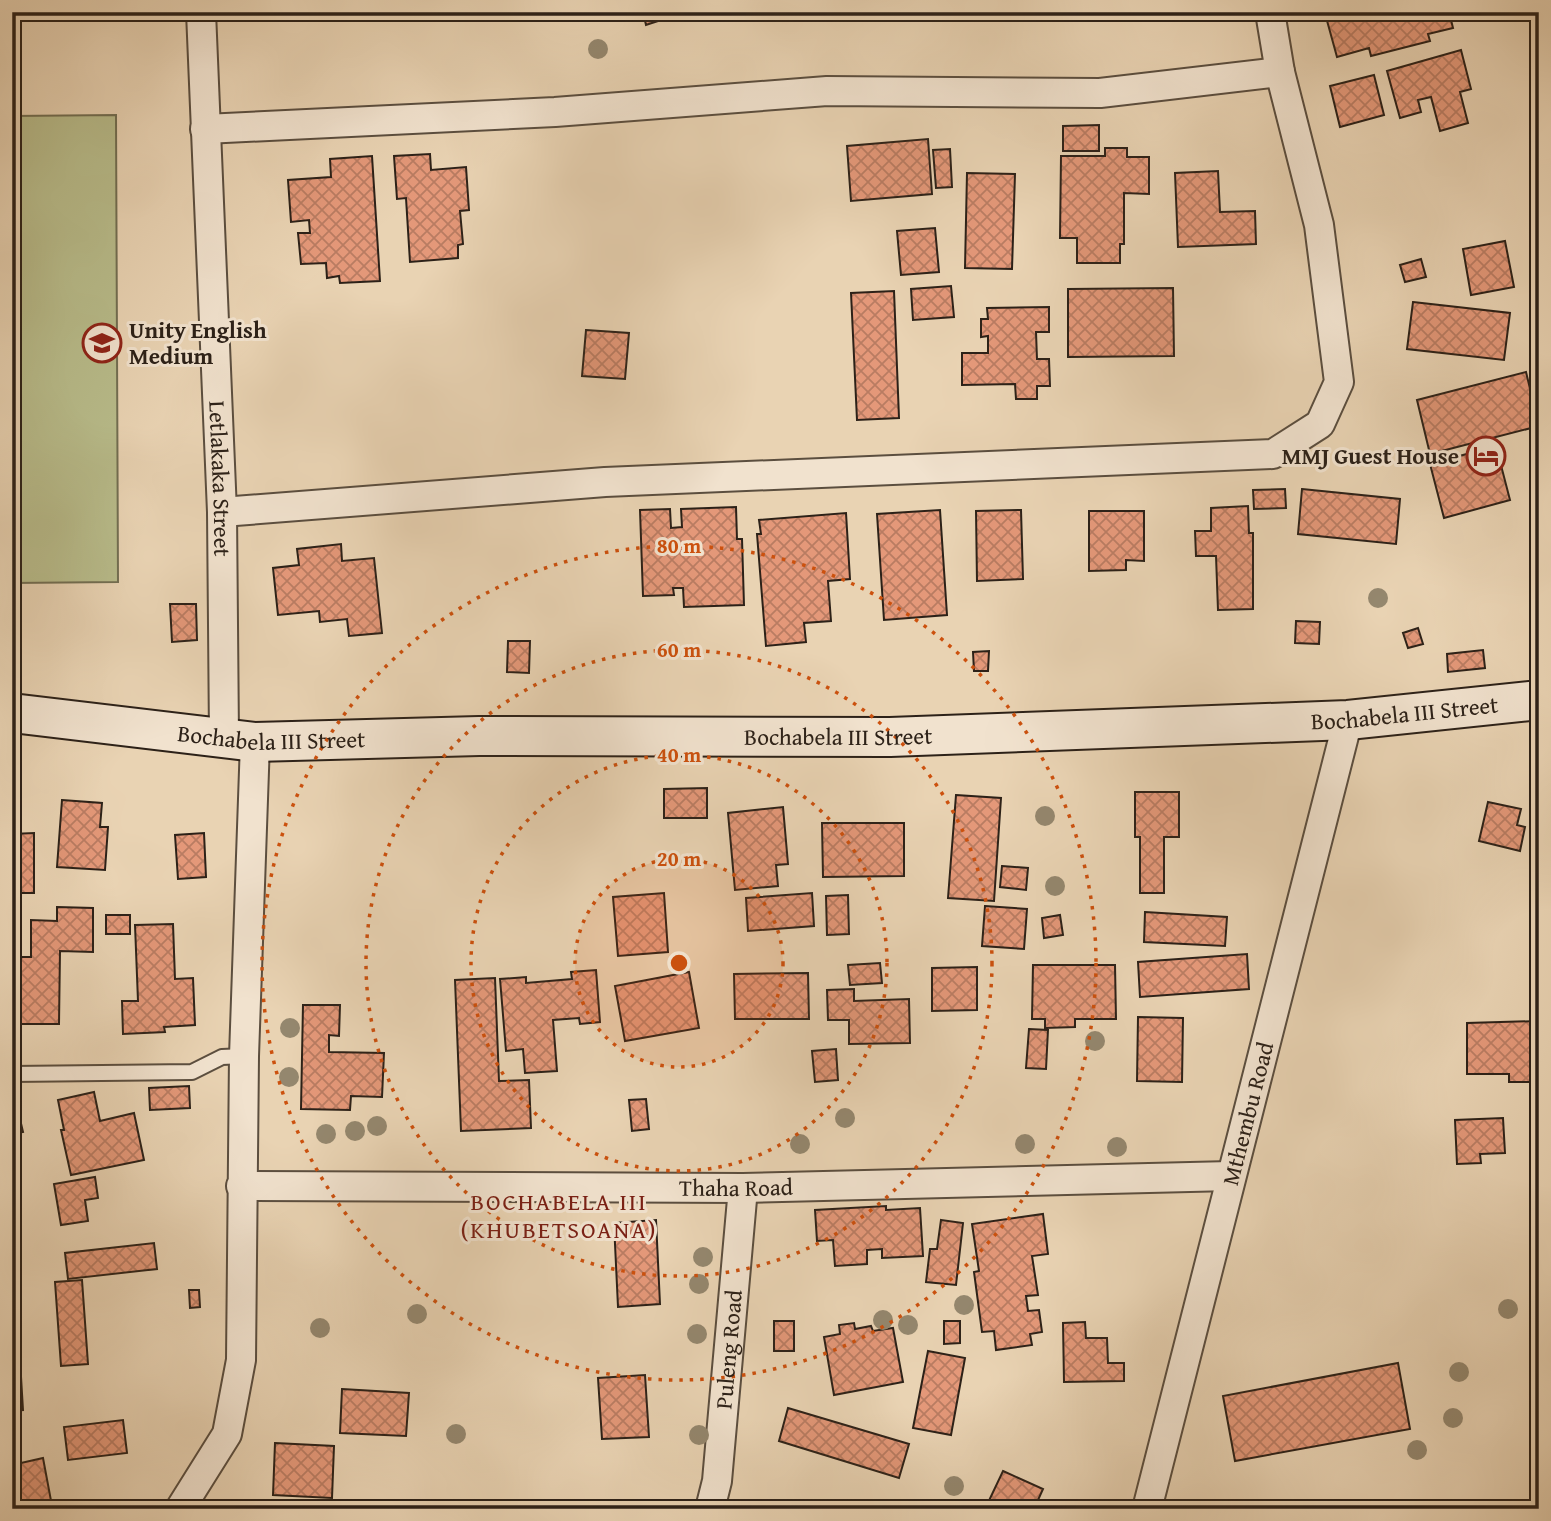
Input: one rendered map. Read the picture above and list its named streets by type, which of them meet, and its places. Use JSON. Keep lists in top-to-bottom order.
{
  "streets": {
    "street": [
      "Letlakaka Street",
      "Bochabela III Street",
      "Mthembu Road",
      "Thaha Road",
      "Puleng Road"
    ]
  },
  "crossings": [
    ["Letlakaka Street", "Bochabela III Street"],
    ["Letlakaka Street", "Thaha Road"],
    ["Bochabela III Street", "Mthembu Road"],
    ["Mthembu Road", "Thaha Road"],
    ["Thaha Road", "Puleng Road"]
  ],
  "districts": ["BOCHABELA III (KHUBETSOANA)"],
  "places": {
    "school or university": ["Unity English Medium"],
    "hotel": ["MMJ Guest House"]
  },
  "rings": [
    "80 m",
    "60 m",
    "40 m",
    "20 m"
  ]
}
